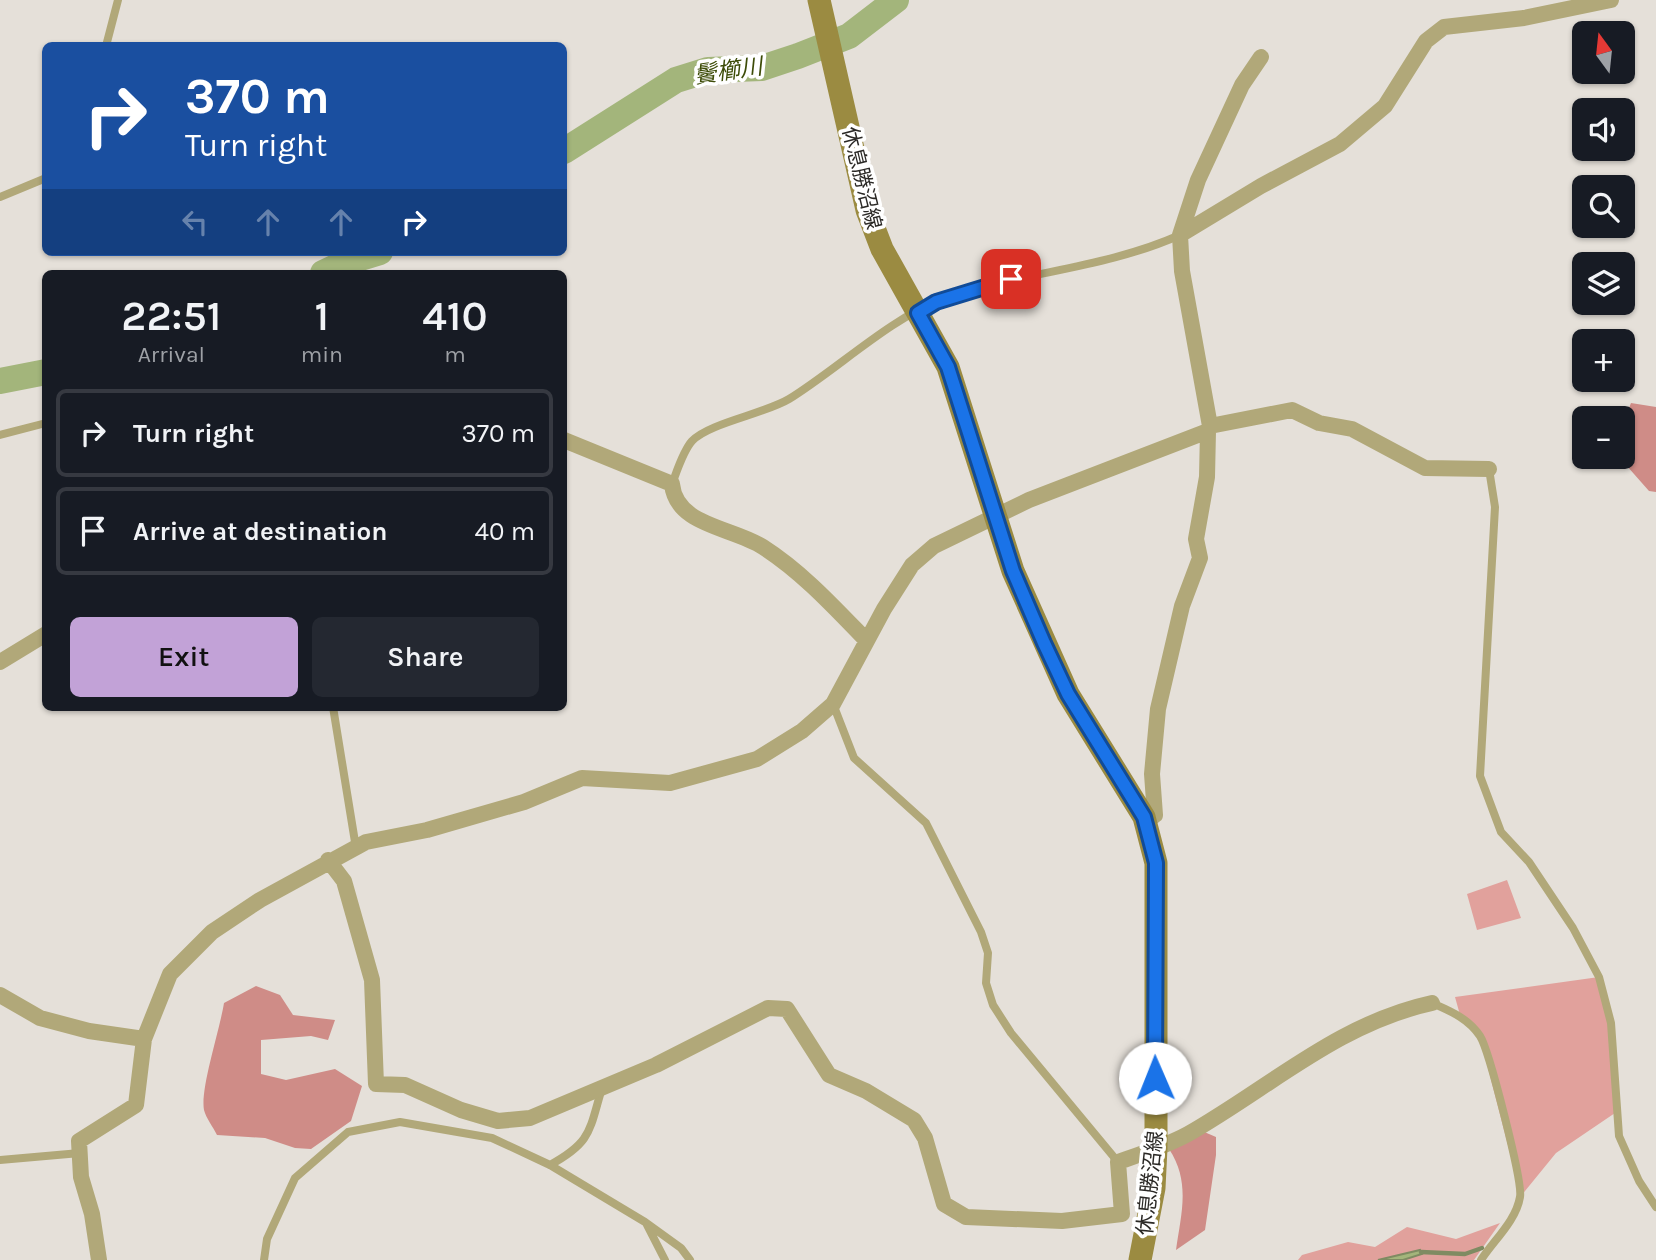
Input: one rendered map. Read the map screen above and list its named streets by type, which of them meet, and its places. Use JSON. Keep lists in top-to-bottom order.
{
  "streets": {
    "main road": ["休息勝沼線"]
  },
  "water": ["鬢櫛川"],
  "north": "top",
  "page": {
    "map_buttons": ["+", "−"],
    "turn": ["370 m", "Turn right"],
    "eta": [
      "22:51",
      "Arrival",
      "1",
      "min",
      "410",
      "m"
    ],
    "list": [
      {
        "name": "Turn right",
        "value": "370 m"
      },
      {
        "name": "Arrive at destination",
        "value": "40 m"
      }
    ],
    "buttons": ["Exit", "Share"]
  }
}
